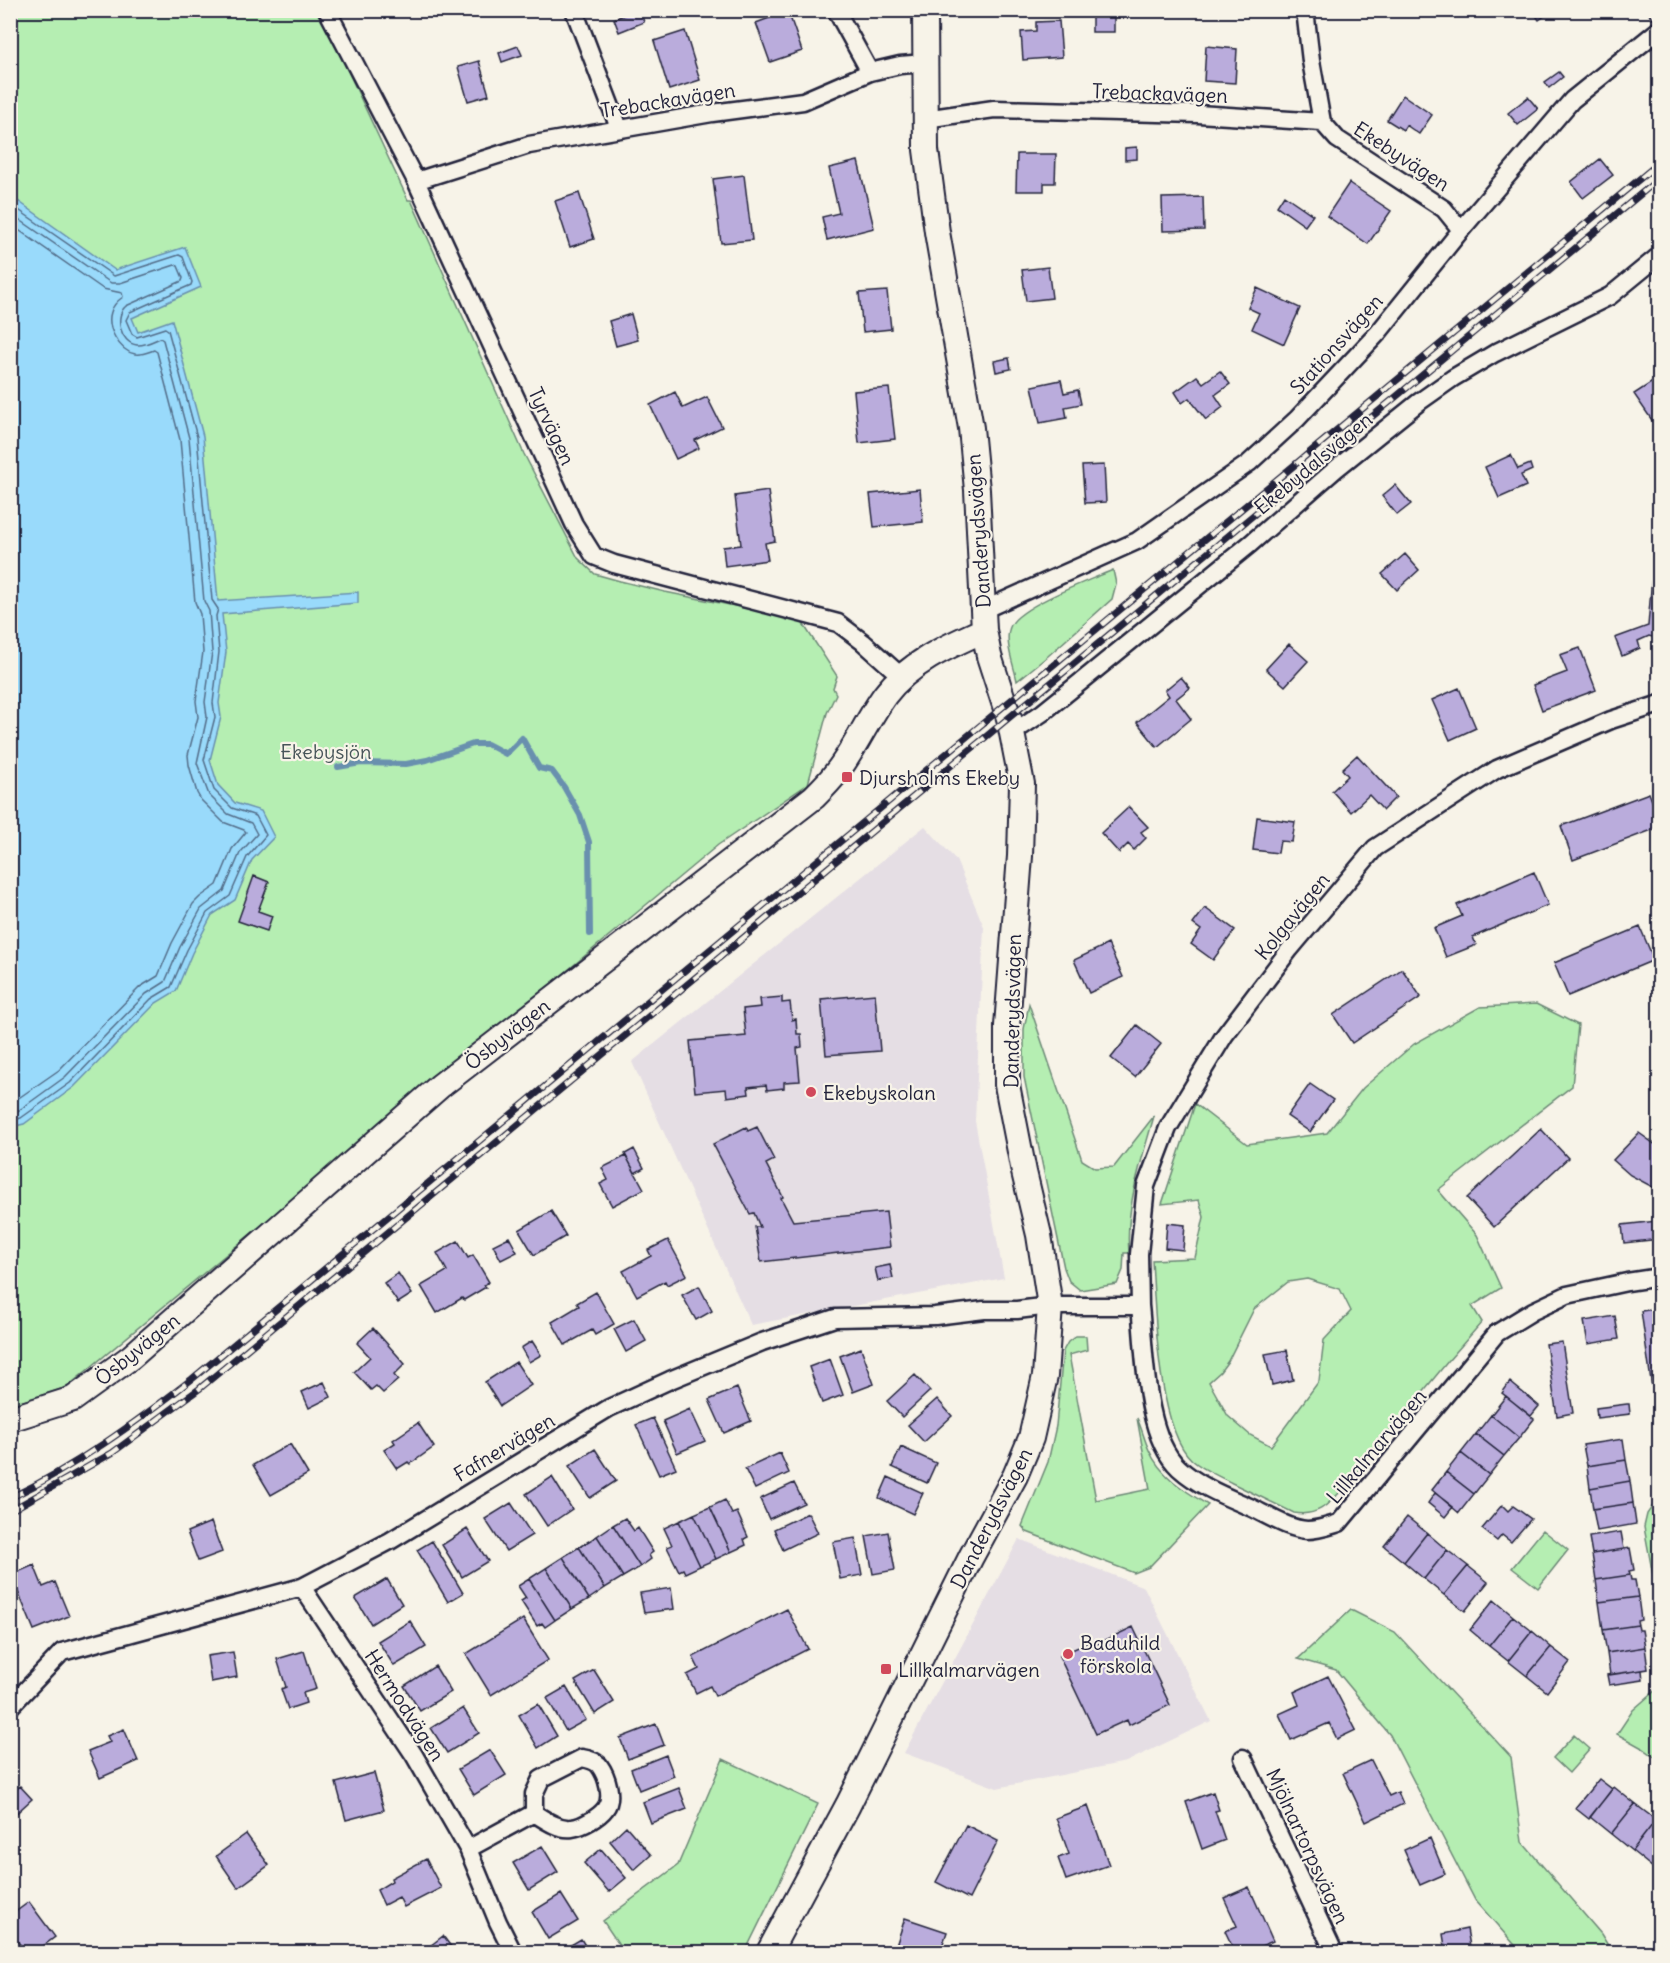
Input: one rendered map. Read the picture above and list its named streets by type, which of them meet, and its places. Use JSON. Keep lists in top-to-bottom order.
{
  "streets": {
    "street": [
      "Trebackavägen",
      "Ekebyvägen",
      "Stationsvägen",
      "Tyrvägen",
      "Ekebydalsvägen",
      "Danderydsvägen",
      "Kolgavägen",
      "Ösbyvägen",
      "Lillkalmarvägen",
      "Fafnervägen",
      "Hermodvägen",
      "Mjölnartorpsvägen"
    ]
  },
  "crossings": [
    ["Trebackavägen", "Ekebyvägen"],
    ["Trebackavägen", "Tyrvägen"],
    ["Trebackavägen", "Danderydsvägen"],
    ["Ekebyvägen", "Stationsvägen"],
    ["Stationsvägen", "Danderydsvägen"],
    ["Stationsvägen", "Ösbyvägen"],
    ["Tyrvägen", "Ösbyvägen"],
    ["Ekebydalsvägen", "Danderydsvägen"],
    ["Danderydsvägen", "Ösbyvägen"],
    ["Danderydsvägen", "Fafnervägen"],
    ["Kolgavägen", "Lillkalmarvägen"],
    ["Fafnervägen", "Hermodvägen"]
  ],
  "parks": ["Ekebysjön"],
  "places": {
    "transit": ["Djursholms Ekeby", "Lillkalmarvägen"],
    "other": ["Ekebyskolan", "Baduhild förskola"]
  }
}
